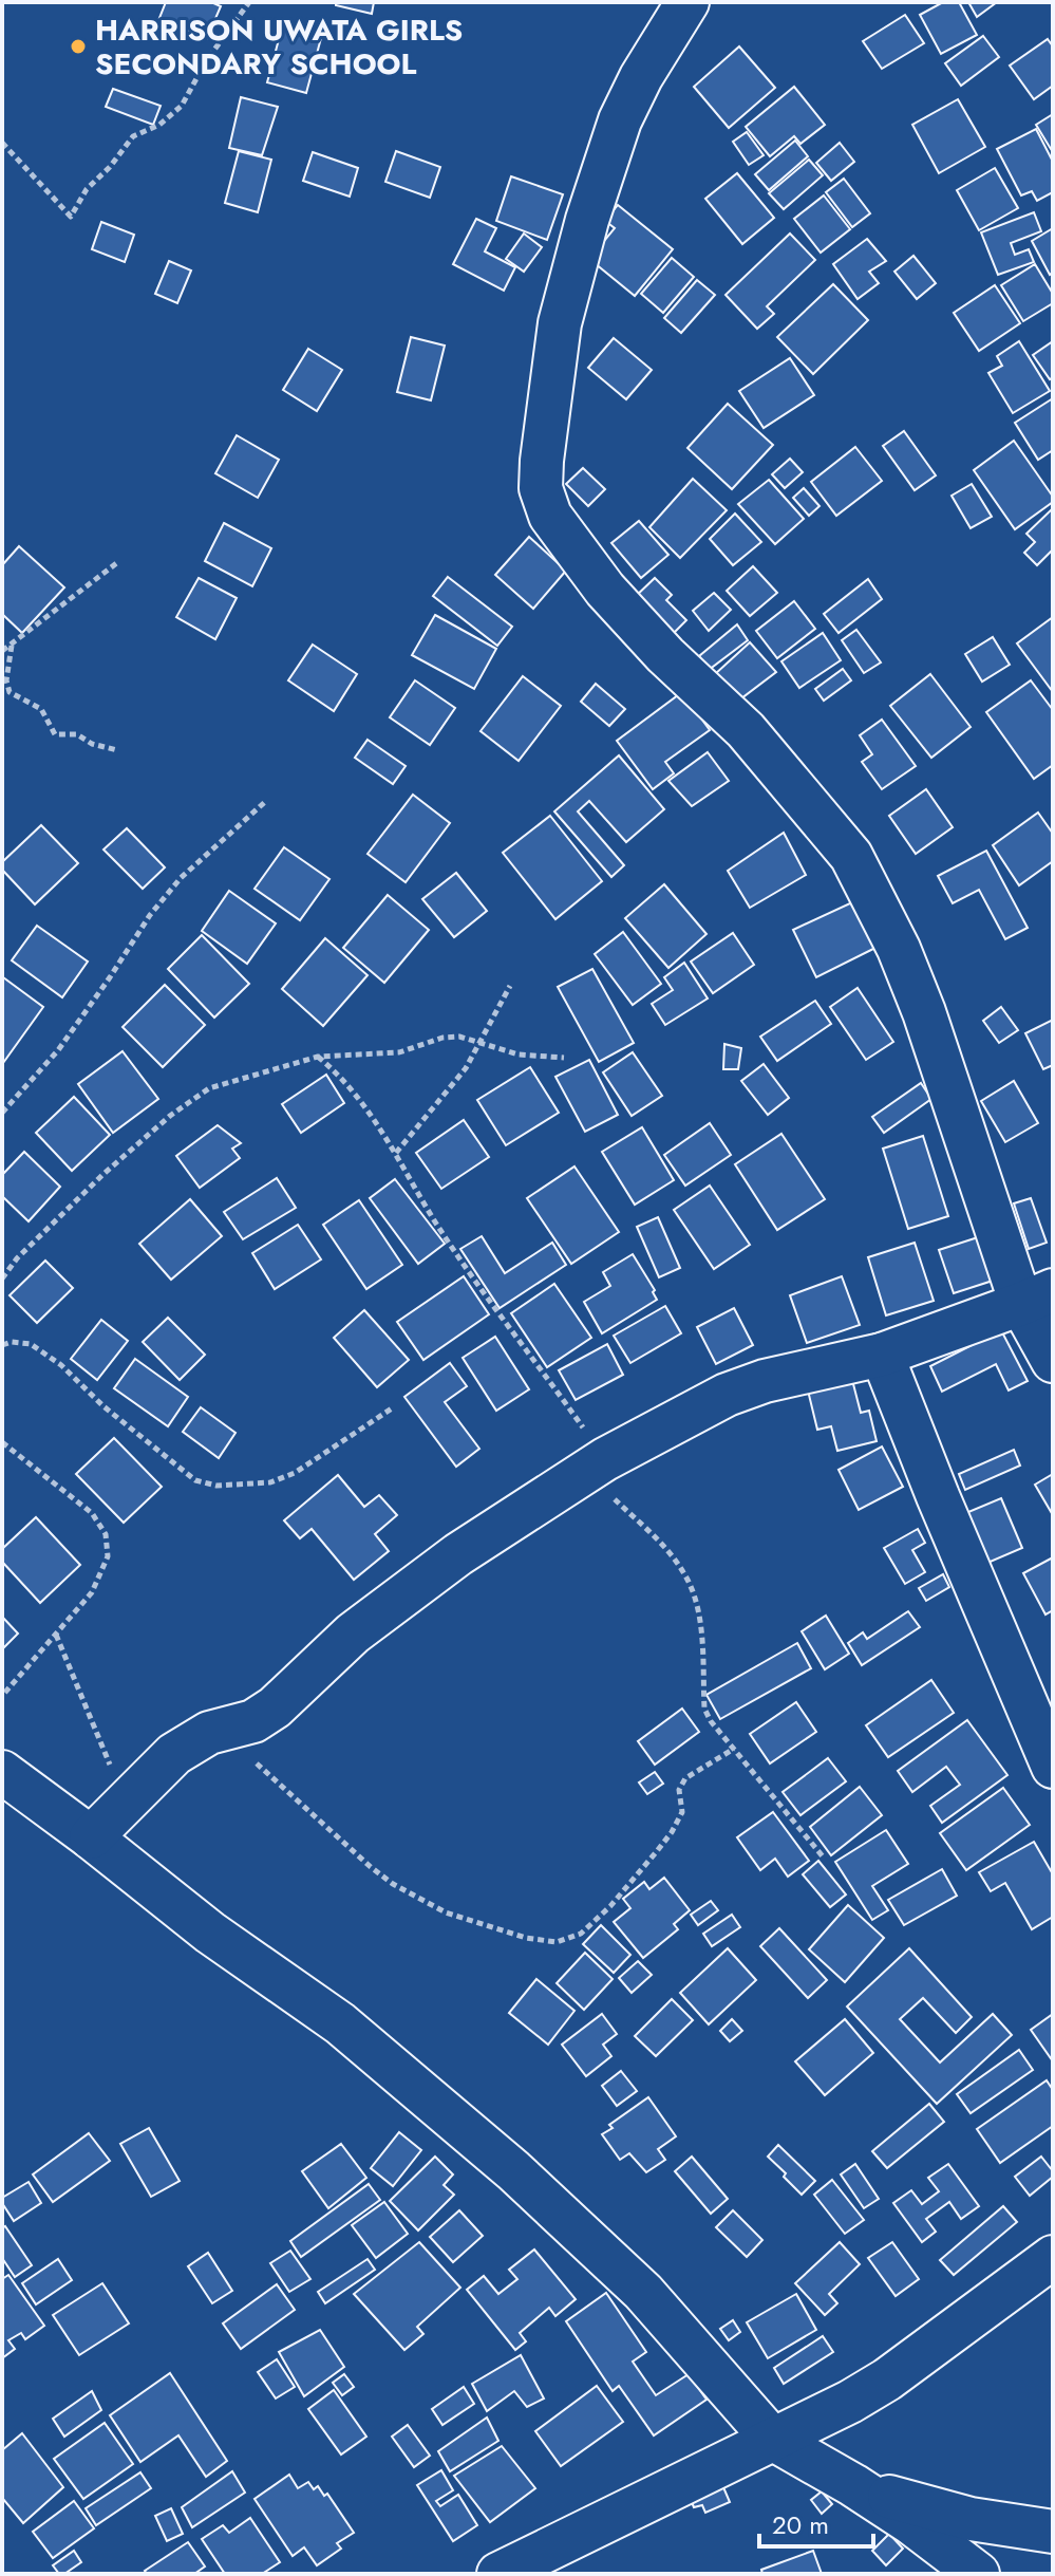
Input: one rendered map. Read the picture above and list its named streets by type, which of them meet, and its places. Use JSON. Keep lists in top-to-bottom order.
{
  "places": ["HARRISON UWATA GIRLS SECONDARY SCHOOL"],
  "scale_bar": "20 m"
}
